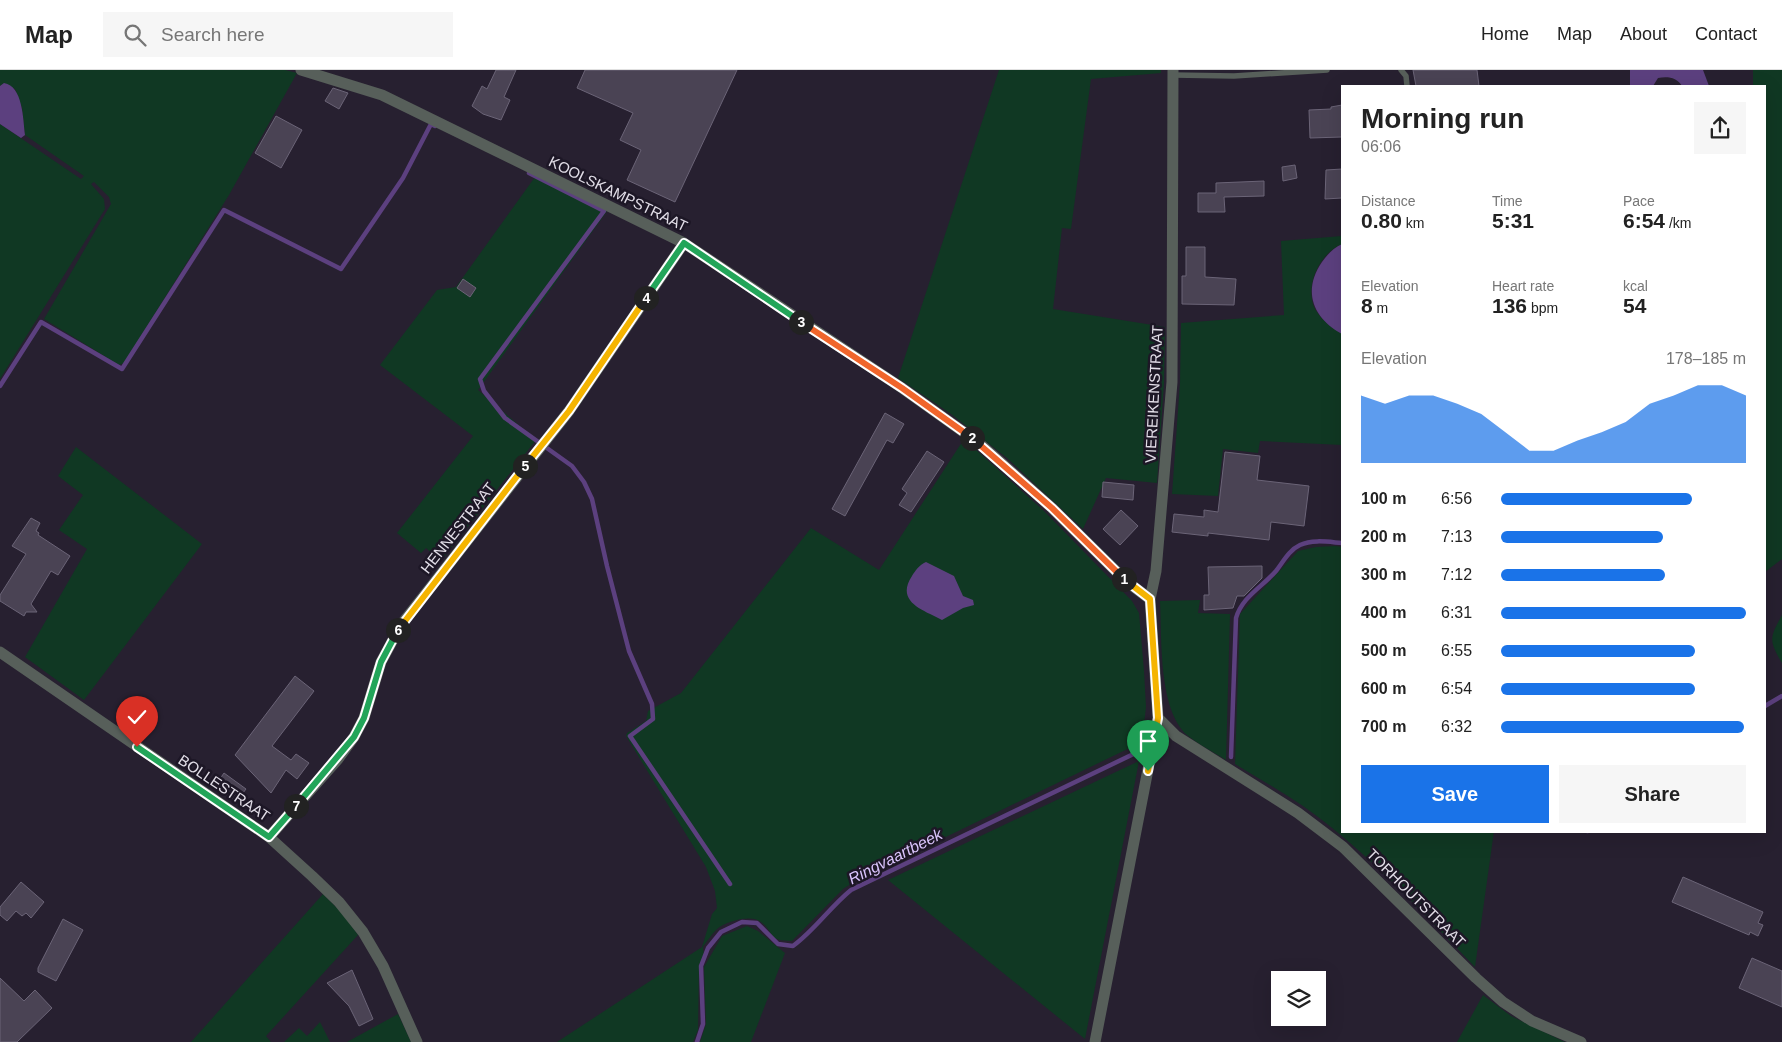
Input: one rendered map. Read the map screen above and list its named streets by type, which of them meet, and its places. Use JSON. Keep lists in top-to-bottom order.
{
  "streets": {
    "street": [
      "KOOLSKAMPSTRAAT",
      "VIEREIKENSTRAAT",
      "HENNESTRAAT",
      "BOLLESTRAAT",
      "TORHOUTSTRAAT"
    ]
  },
  "crossings": [
    ["KOOLSKAMPSTRAAT", "VIEREIKENSTRAAT"],
    ["KOOLSKAMPSTRAAT", "HENNESTRAAT"],
    ["VIEREIKENSTRAAT", "TORHOUTSTRAAT"],
    ["HENNESTRAAT", "BOLLESTRAAT"]
  ],
  "water": ["Ringvaartbeek"],
  "page": {
    "header": "Map",
    "search": "Search here",
    "nav": [
      "Home",
      "Map",
      "About",
      "Contact"
    ],
    "heading": ["Morning run", "06:06"],
    "stats": [
      ["Distance", "0.80 km"],
      ["Time", "5:31"],
      ["Pace", "6:54 /km"],
      ["Elevation", "8 m"],
      ["Heart rate", "136 bpm"],
      ["kcal", "54"]
    ],
    "pins": [
      "4",
      "3",
      "2",
      "5",
      "1",
      "6",
      "7"
    ],
    "chart": ["Elevation", "178–185 m"],
    "list": [
      {
        "name": "100 m",
        "note": "6:56"
      },
      {
        "name": "200 m",
        "note": "7:13"
      },
      {
        "name": "300 m",
        "note": "7:12"
      },
      {
        "name": "400 m",
        "note": "6:31"
      },
      {
        "name": "500 m",
        "note": "6:55"
      },
      {
        "name": "600 m",
        "note": "6:54"
      },
      {
        "name": "700 m",
        "note": "6:32"
      }
    ],
    "buttons": ["Save", "Share"]
  }
}
